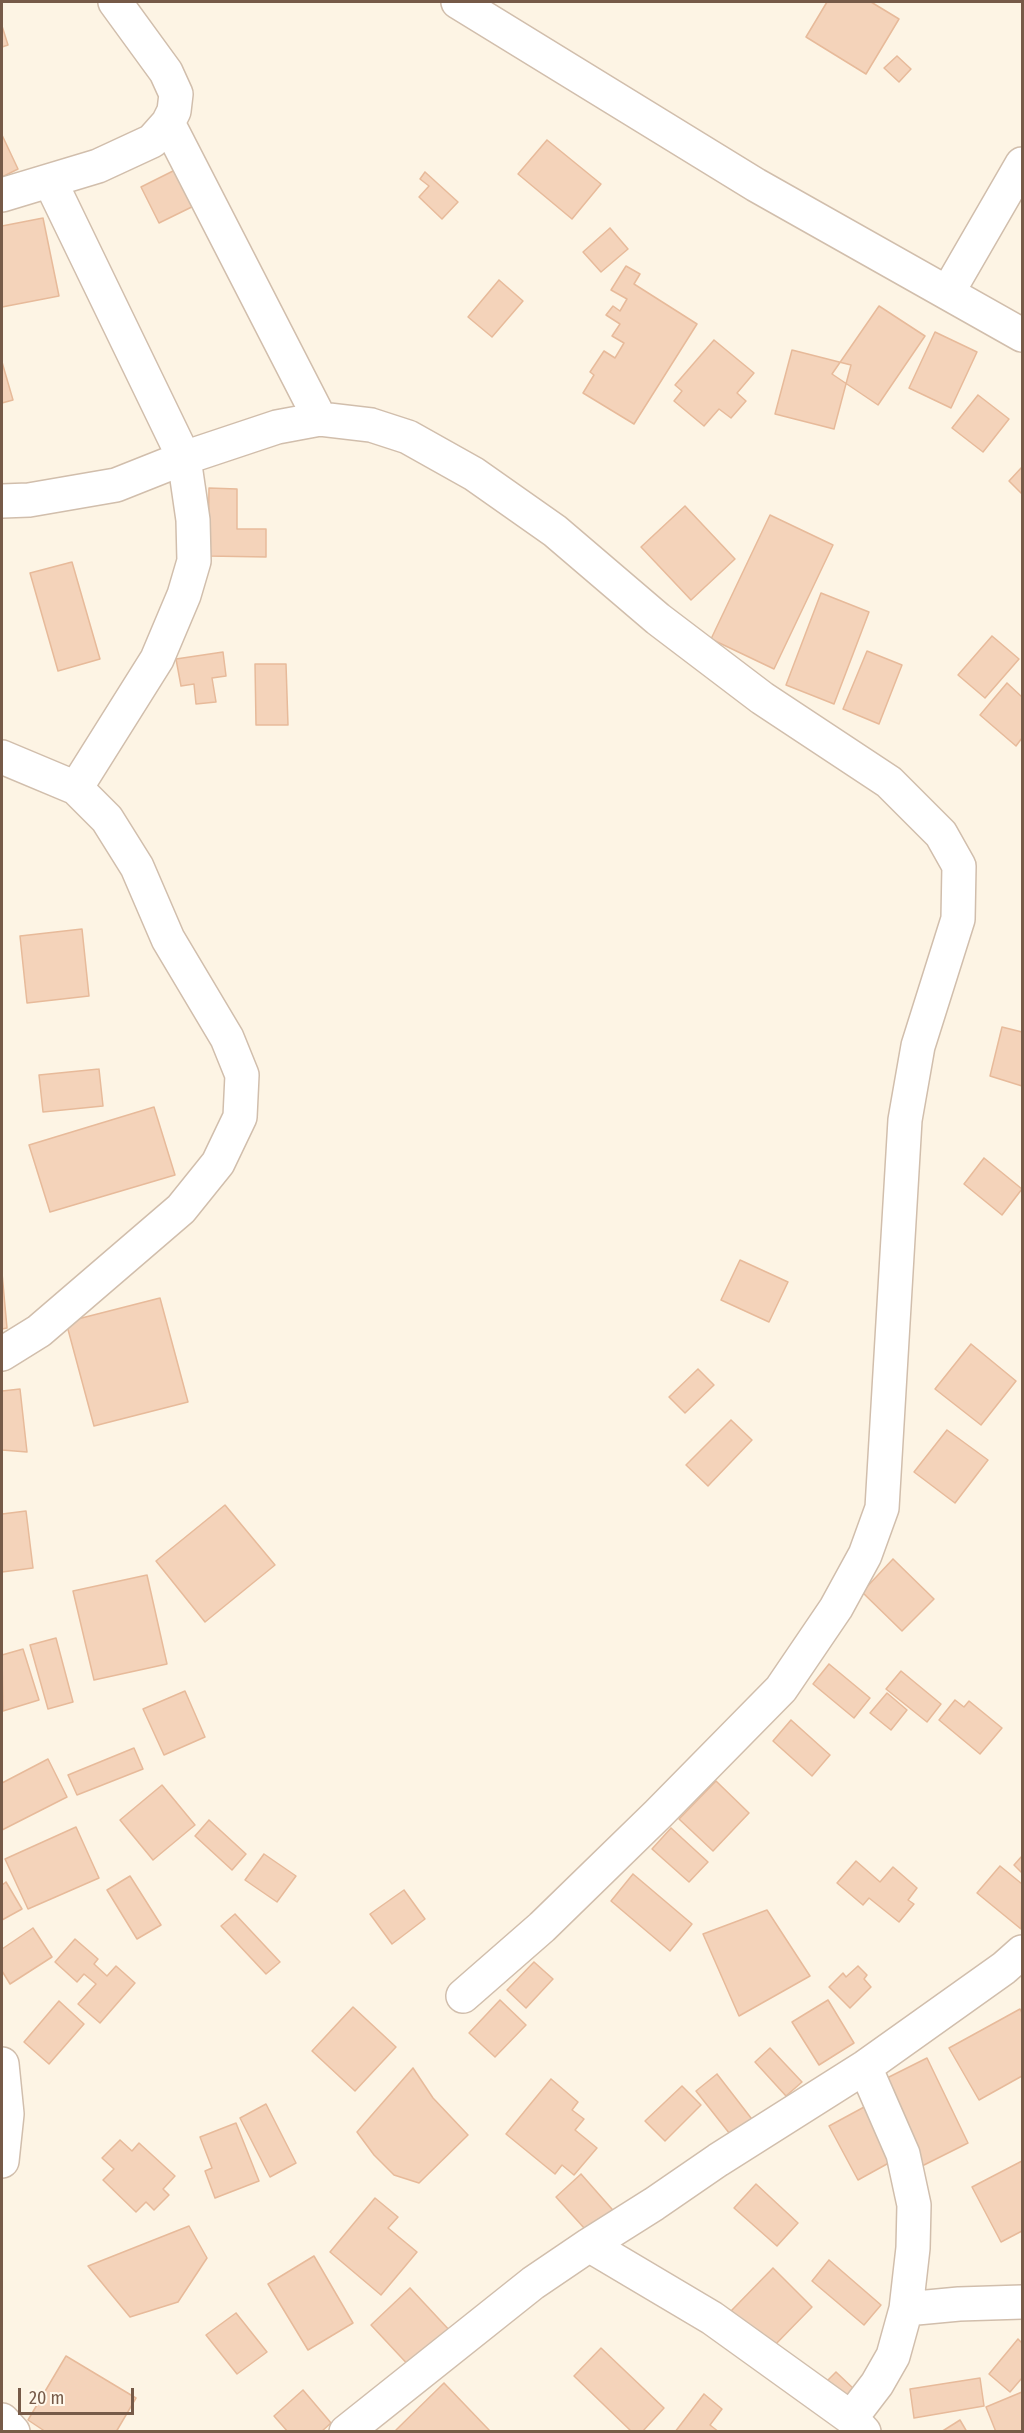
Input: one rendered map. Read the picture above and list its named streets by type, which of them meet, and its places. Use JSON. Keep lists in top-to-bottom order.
{
  "scale_bar": "20 m"
}
